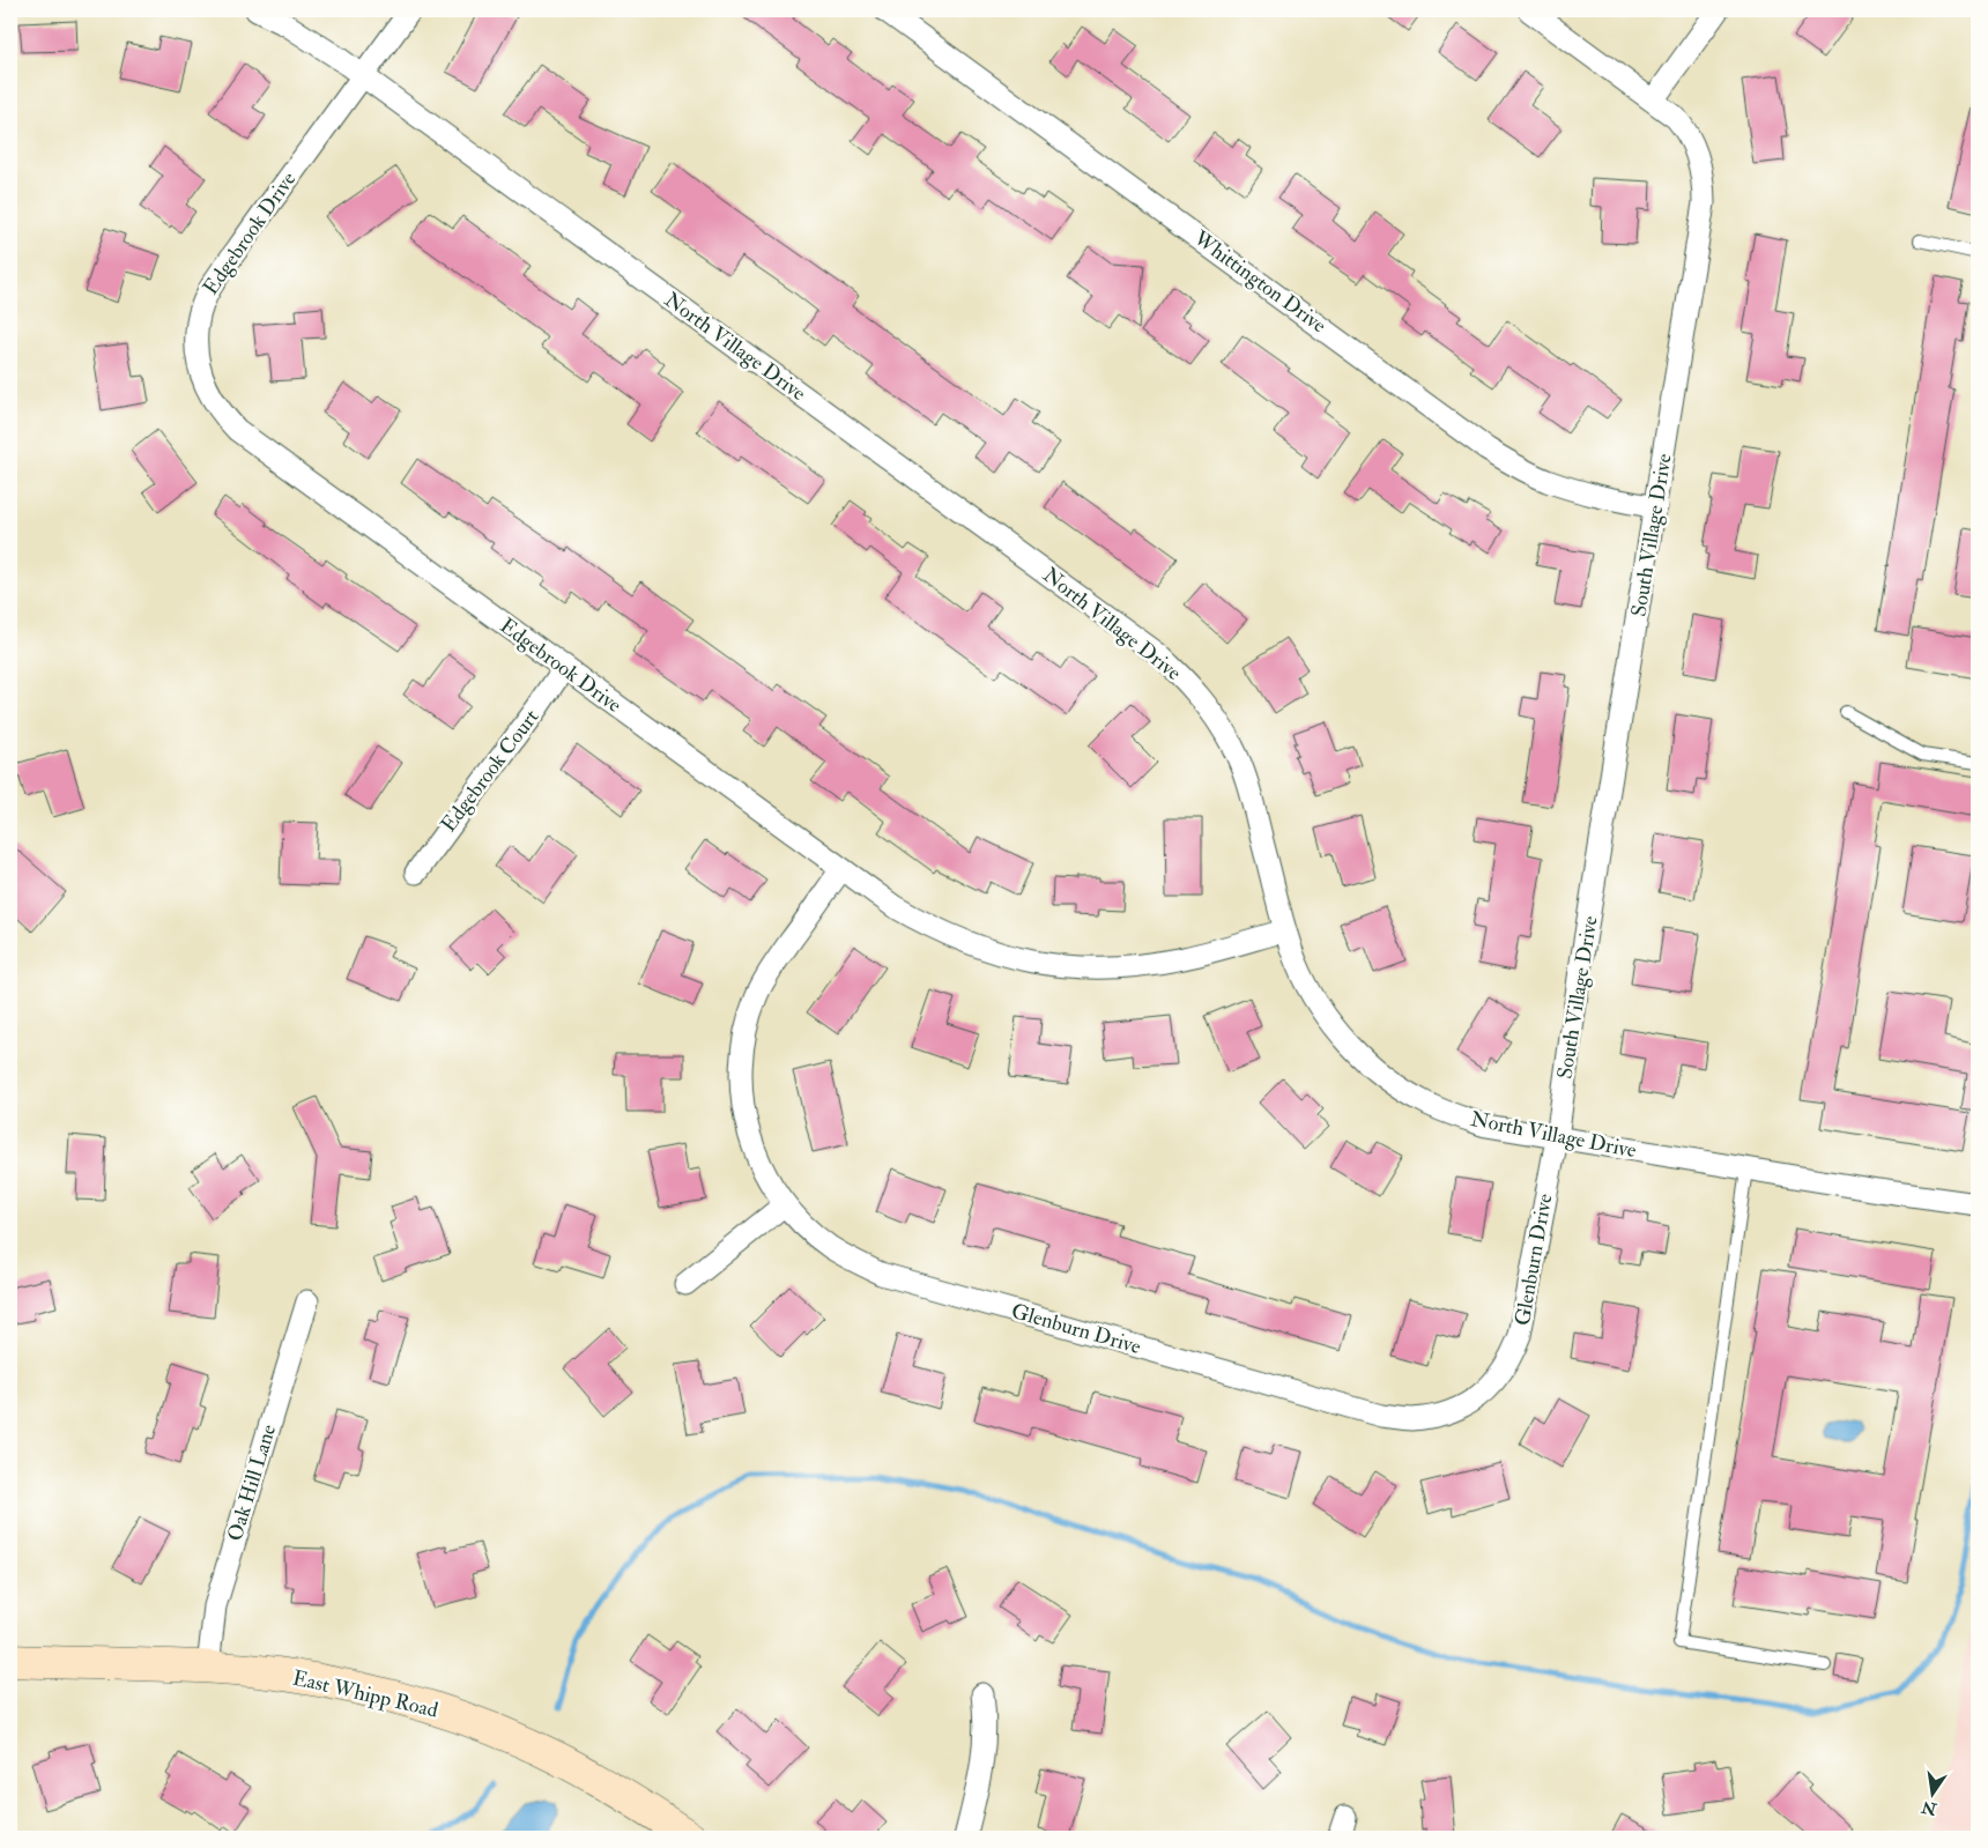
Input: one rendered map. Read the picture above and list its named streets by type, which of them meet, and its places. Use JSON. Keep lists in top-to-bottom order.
{
  "streets": {
    "main road": ["East Whipp Road"],
    "street": [
      "Edgebrook Drive",
      "Whittington Drive",
      "North Village Drive",
      "South Village Drive",
      "Edgebrook Court",
      "Glenburn Drive",
      "Oak Hill Lane"
    ]
  },
  "crossings": [
    ["Edgebrook Drive", "North Village Drive"],
    ["Edgebrook Drive", "Edgebrook Court"],
    ["Edgebrook Drive", "Glenburn Drive"],
    ["Whittington Drive", "South Village Drive"],
    ["North Village Drive", "South Village Drive"],
    ["North Village Drive", "Glenburn Drive"],
    ["South Village Drive", "Glenburn Drive"],
    ["Oak Hill Lane", "East Whipp Road"]
  ],
  "north": "bottom"
}
